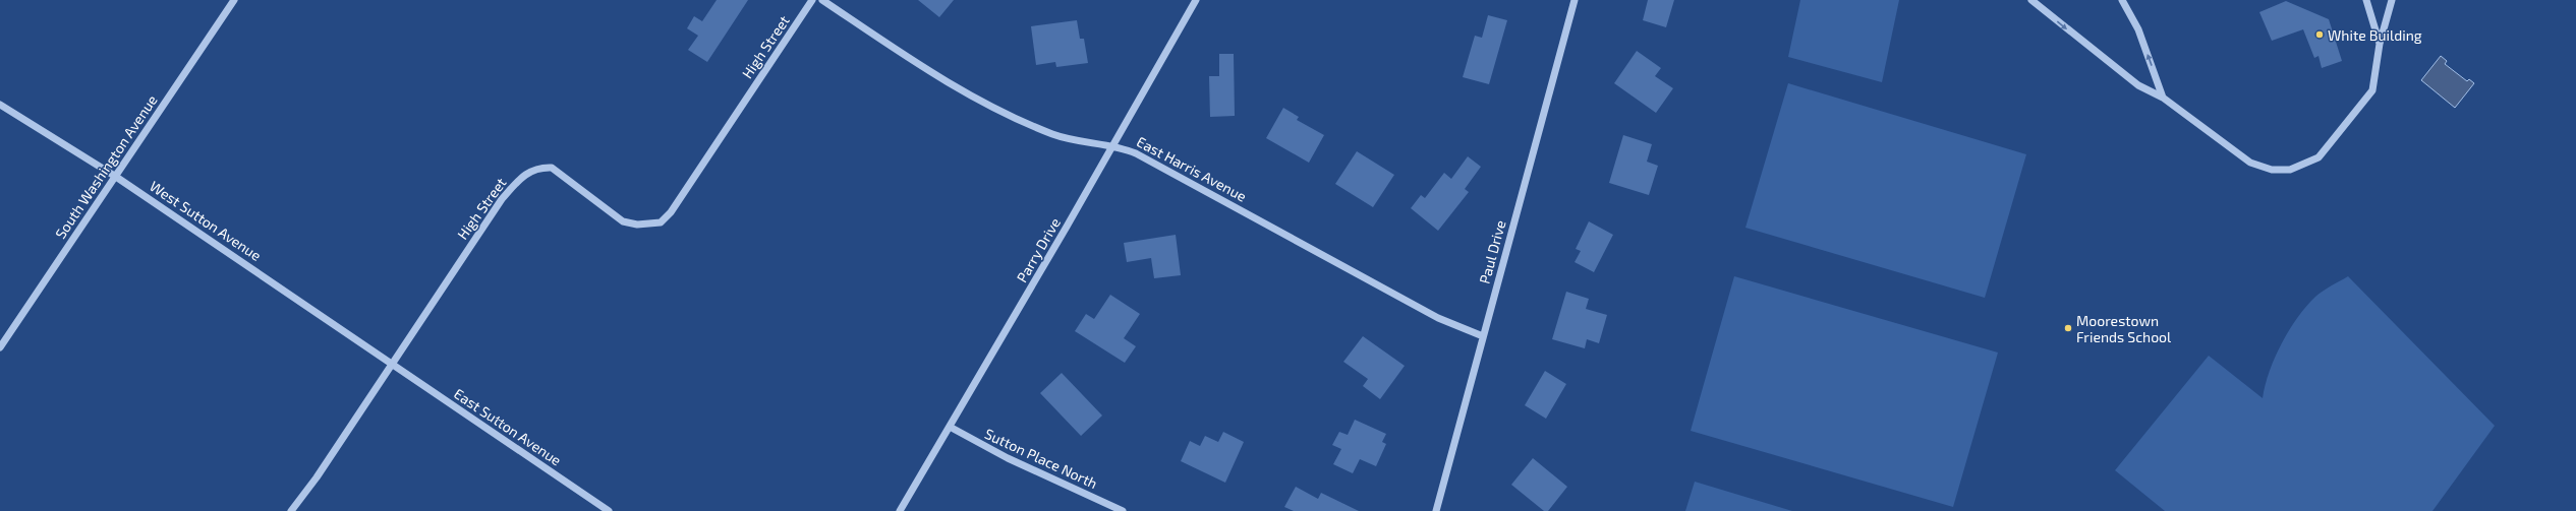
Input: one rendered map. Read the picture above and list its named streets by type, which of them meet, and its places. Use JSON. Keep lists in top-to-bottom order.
{
  "streets": {
    "street": [
      "High Street",
      "South Washington Avenue",
      "East Harris Avenue",
      "West Sutton Avenue",
      "Parry Drive",
      "Paul Drive",
      "East Sutton Avenue",
      "Sutton Place North"
    ]
  },
  "crossings": [
    ["High Street", "West Sutton Avenue"],
    ["High Street", "East Sutton Avenue"],
    ["South Washington Avenue", "West Sutton Avenue"],
    ["East Harris Avenue", "Parry Drive"],
    ["East Harris Avenue", "Paul Drive"],
    ["West Sutton Avenue", "East Sutton Avenue"],
    ["Parry Drive", "Sutton Place North"]
  ],
  "places": ["White Building", "Moorestown Friends School"]
}
